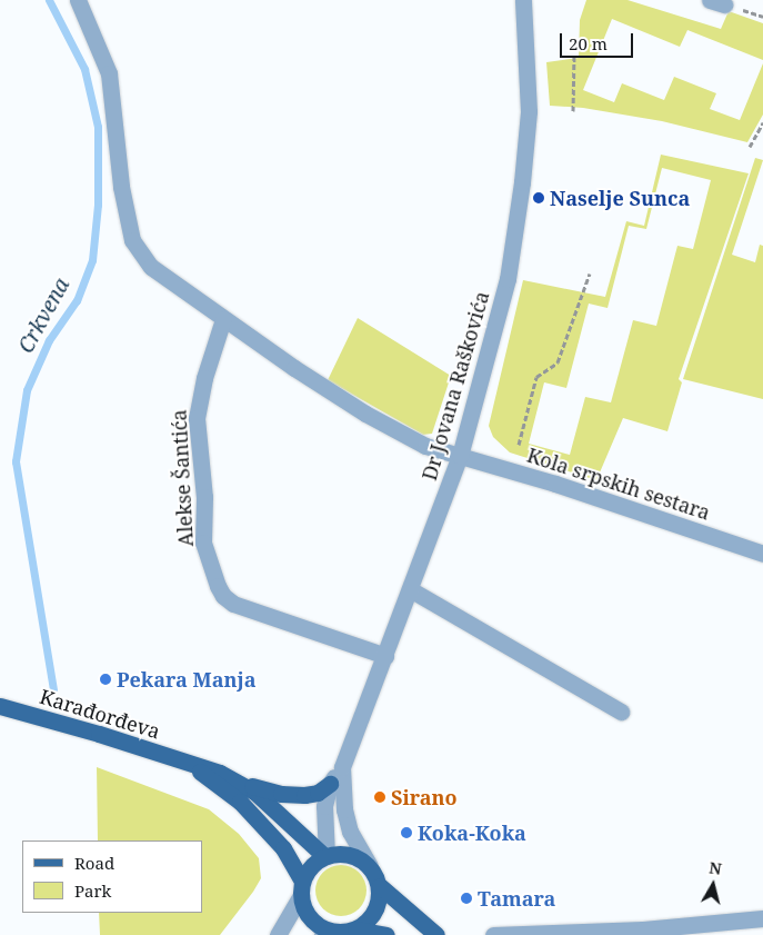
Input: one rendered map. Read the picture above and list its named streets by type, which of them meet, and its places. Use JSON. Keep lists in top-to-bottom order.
{
  "streets": {
    "main road": ["Karađorđeva"],
    "street": ["Dr Jovana Raškovića", "Alekse Šantića", "Kola srpskih sestara"]
  },
  "crossings": [
    ["Dr Jovana Raškovića", "Alekse Šantića"],
    ["Dr Jovana Raškovića", "Kola srpskih sestara"],
    ["Dr Jovana Raškovića", "Karađorđeva"]
  ],
  "water": ["Crkvena"],
  "places": [
    "Naselje Sunca",
    "Pekara Manja",
    "Sirano",
    "Koka-Koka",
    "Tamara"
  ],
  "legend": ["Road", "Park"],
  "scale_bar": "20 m",
  "north": "top"
}
